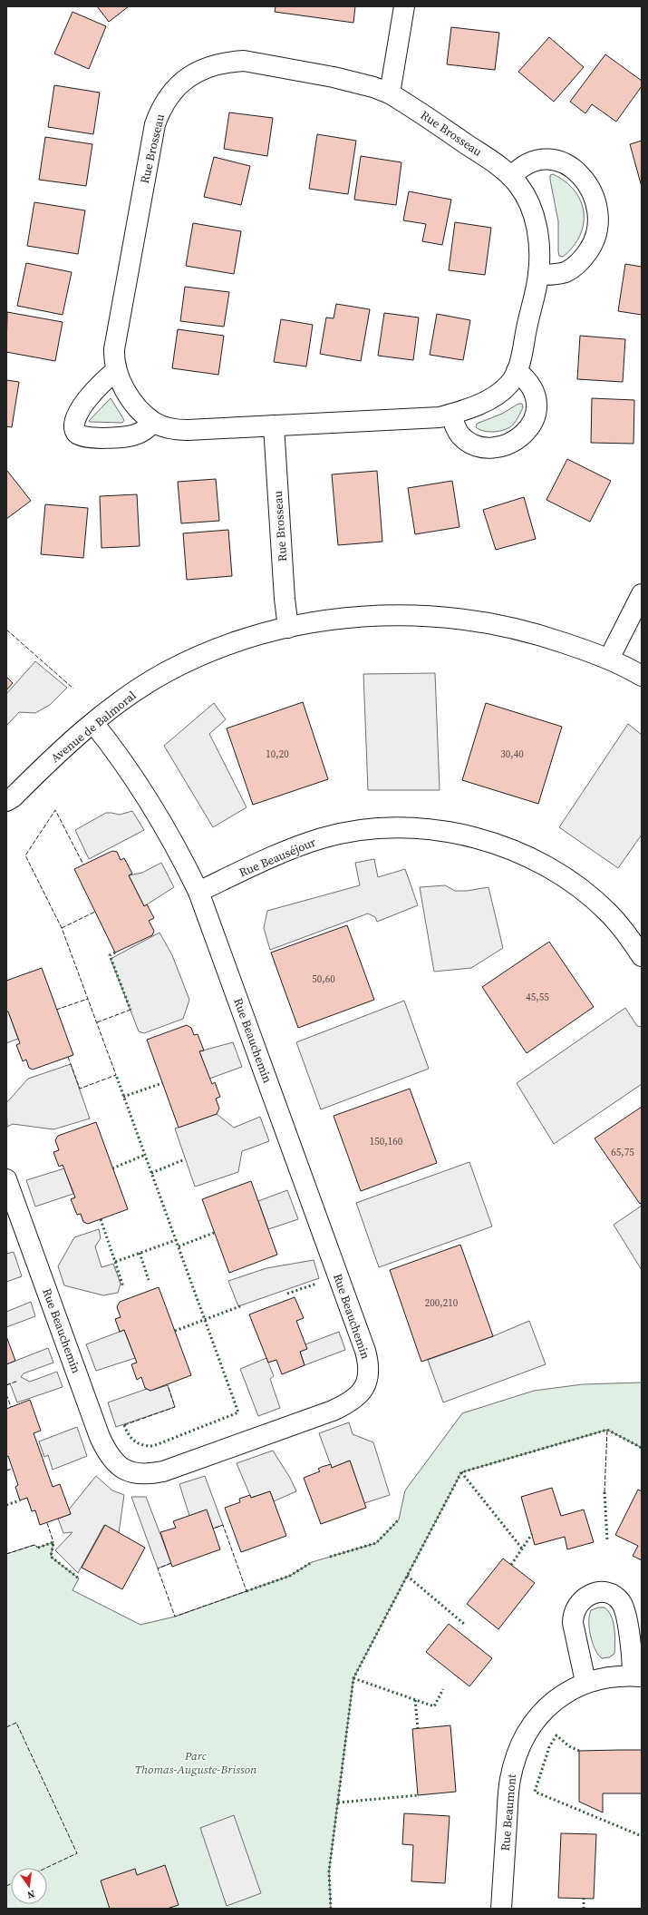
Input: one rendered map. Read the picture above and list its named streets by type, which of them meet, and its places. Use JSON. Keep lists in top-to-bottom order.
{
  "streets": {
    "street": [
      "Rue Brosseau",
      "Avenue de Balmoral",
      "Rue Beauséjour",
      "Rue Beauchemin",
      "Rue Beaumont"
    ]
  },
  "crossings": [
    ["Rue Brosseau", "Avenue de Balmoral"],
    ["Avenue de Balmoral", "Rue Beauchemin"],
    ["Rue Beauséjour", "Rue Beauchemin"]
  ],
  "parks": ["Parc Thomas-Auguste-Brisson"],
  "house_numbers": [
    "10,20",
    "30,40",
    "50,60",
    "45,55",
    "150,160",
    "65,75",
    "200,210"
  ],
  "north": "bottom"
}
